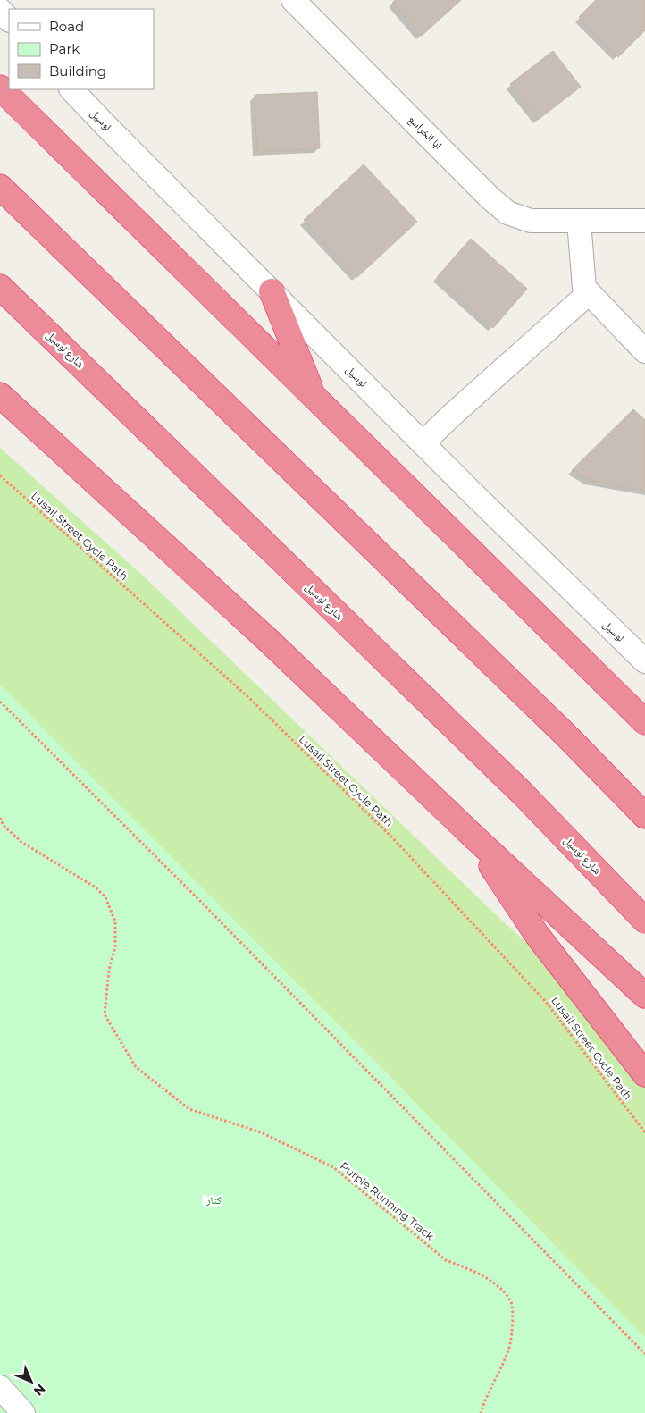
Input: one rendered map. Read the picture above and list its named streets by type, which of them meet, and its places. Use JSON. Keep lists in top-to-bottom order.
{
  "streets": {
    "highway": ["شارع لوسيل"],
    "street": ["لوسيل", "ابا الخراسع"],
    "path": ["Lusail Street Cycle Path", "Purple Running Track"]
  },
  "parks": ["كتارا"],
  "legend": ["Road", "Park", "Building"],
  "north": "bottom right"
}
